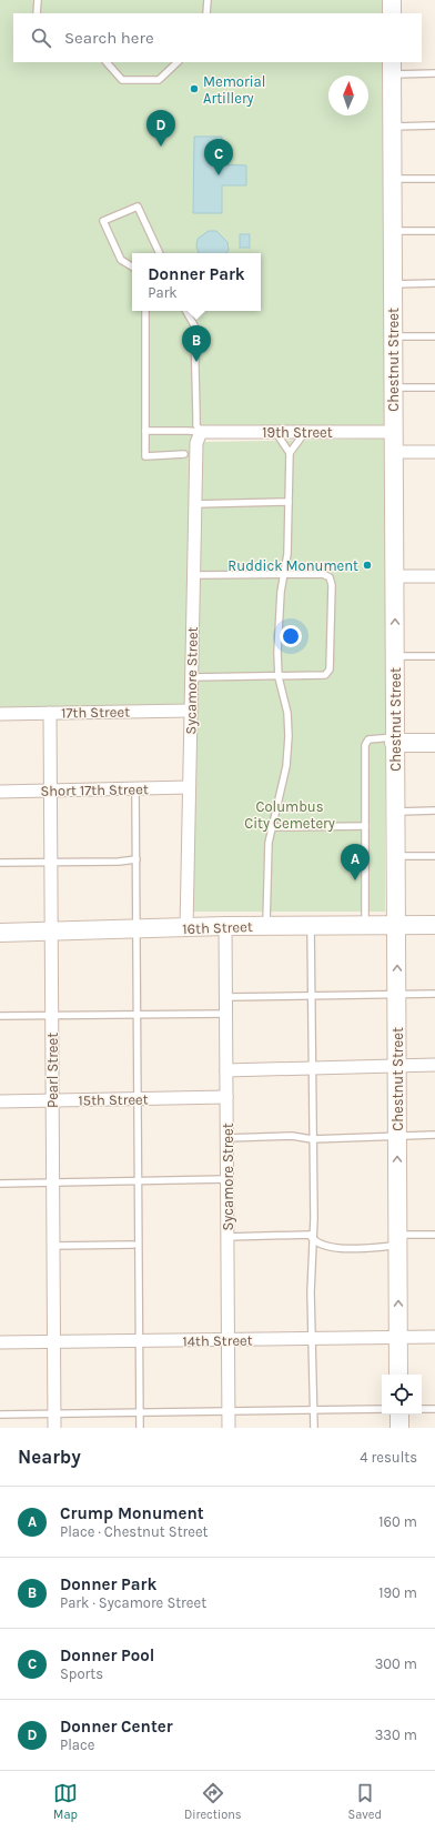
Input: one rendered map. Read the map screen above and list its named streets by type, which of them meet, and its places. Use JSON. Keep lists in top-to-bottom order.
{
  "streets": {
    "street": [
      "Chestnut Street",
      "19th Street",
      "Sycamore Street",
      "17th Street",
      "Short 17th Street",
      "16th Street",
      "Pearl Street",
      "15th Street",
      "14th Street"
    ]
  },
  "crossings": [
    ["Chestnut Street", "19th Street"],
    ["Chestnut Street", "16th Street"],
    ["Chestnut Street", "14th Street"],
    ["19th Street", "Sycamore Street"],
    ["Sycamore Street", "17th Street"],
    ["Sycamore Street", "Short 17th Street"],
    ["Sycamore Street", "16th Street"],
    ["Sycamore Street", "15th Street"],
    ["Sycamore Street", "14th Street"],
    ["17th Street", "Pearl Street"],
    ["Short 17th Street", "Pearl Street"],
    ["16th Street", "Pearl Street"],
    ["Pearl Street", "15th Street"],
    ["Pearl Street", "14th Street"]
  ],
  "parks": ["Columbus City Cemetery"],
  "places": ["Memorial Artillery", "Ruddick Monument"],
  "north": "top",
  "page": {
    "search": "Search here",
    "pins": [
      "D",
      "C",
      "B",
      "A"
    ],
    "popup": ["Donner Park", "Park"],
    "heading": ["Nearby", "4 results"],
    "list": [
      {
        "mark": "A",
        "name": "Crump Monument",
        "note": "Place · Chestnut Street",
        "value": "160 m"
      },
      {
        "mark": "B",
        "name": "Donner Park",
        "note": "Park · Sycamore Street",
        "value": "190 m"
      },
      {
        "mark": "C",
        "name": "Donner Pool",
        "note": "Sports",
        "value": "300 m"
      },
      {
        "mark": "D",
        "name": "Donner Center",
        "note": "Place",
        "value": "330 m"
      }
    ],
    "nav": ["Map", "Directions", "Saved"]
  }
}
